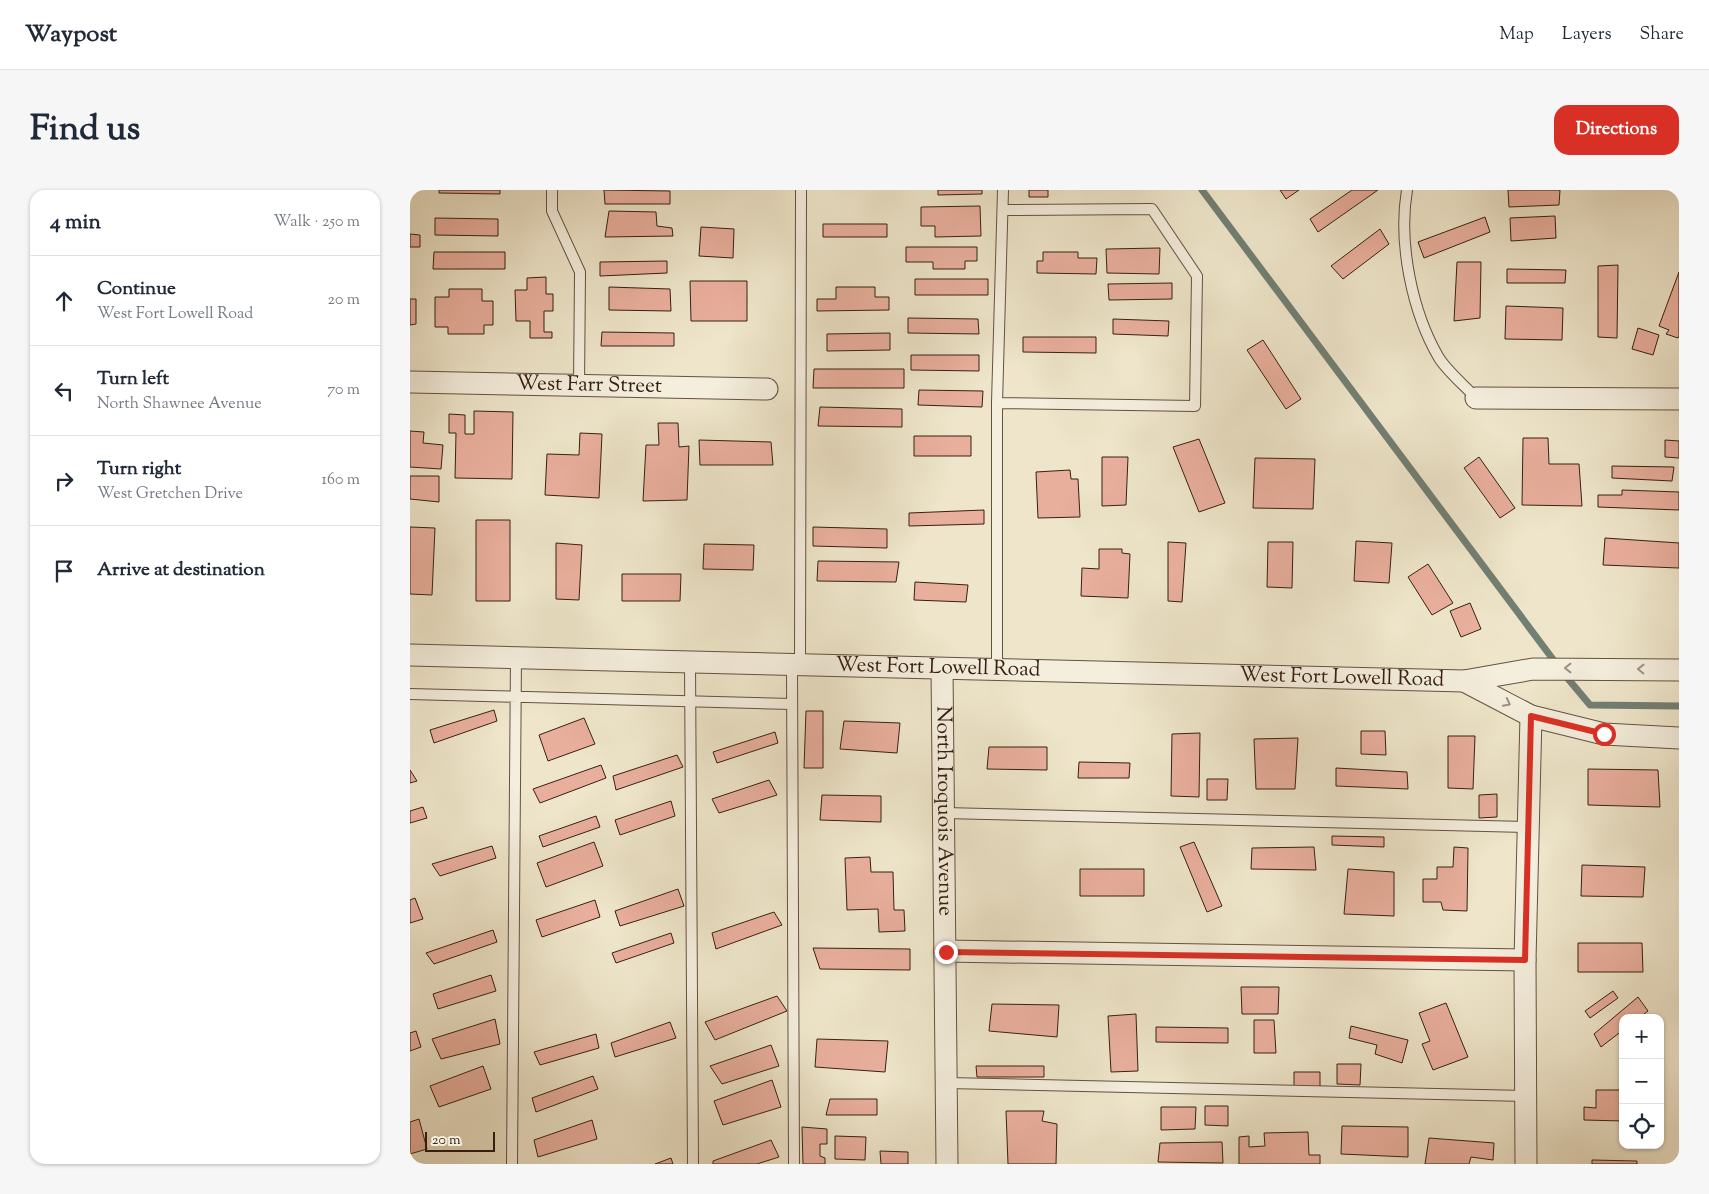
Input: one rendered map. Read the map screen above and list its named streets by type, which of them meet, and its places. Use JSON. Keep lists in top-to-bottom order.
{
  "streets": {
    "street": ["West Farr Street", "West Fort Lowell Road", "North Iroquois Avenue"]
  },
  "crossings": [
    ["West Fort Lowell Road", "North Iroquois Avenue"]
  ],
  "scale_bar": "20 m",
  "page": {
    "header": "Waypost",
    "nav": ["Map", "Layers", "Share"],
    "title": "Find us",
    "buttons": "Directions",
    "heading": ["4 min", "Walk · 250 m"],
    "list": [
      ["Continue", "West Fort Lowell Road", "20 m"],
      ["Turn left", "North Shawnee Avenue", "70 m"],
      ["Turn right", "West Gretchen Drive", "160 m"],
      "Arrive at destination"
    ],
    "map_buttons": ["+", "−"],
    "scale": "20 m"
  }
}
